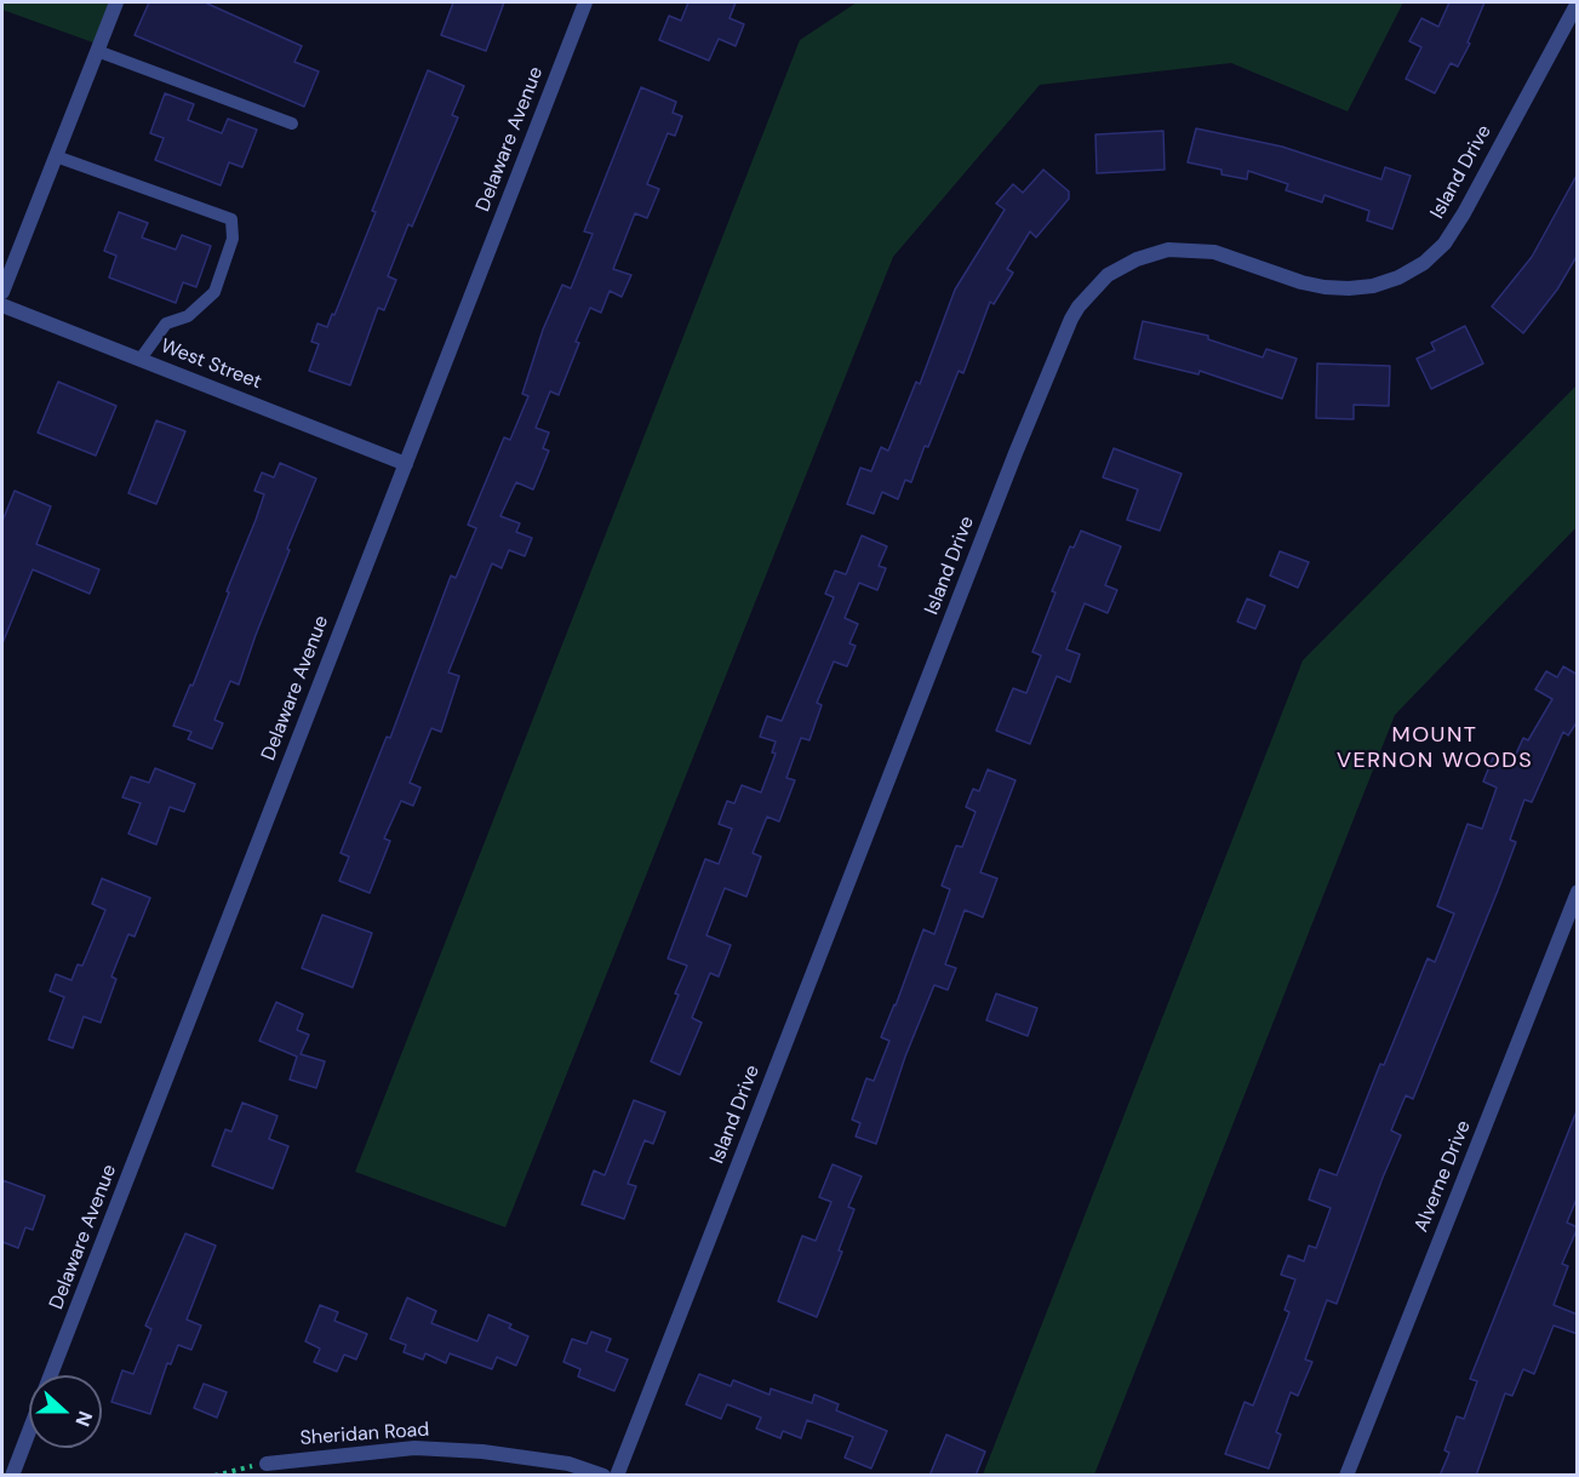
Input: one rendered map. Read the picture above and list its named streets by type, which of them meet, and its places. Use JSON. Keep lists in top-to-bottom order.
{
  "streets": {
    "street": [
      "Delaware Avenue",
      "Island Drive",
      "West Street",
      "Alverne Drive",
      "Sheridan Road"
    ]
  },
  "crossings": [
    ["Delaware Avenue", "West Street"]
  ],
  "districts": ["MOUNT VERNON WOODS"],
  "north": "right"
}
